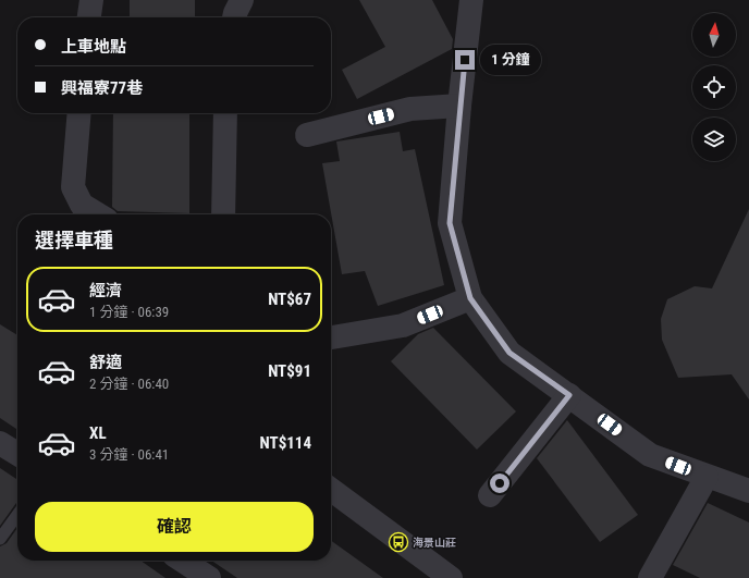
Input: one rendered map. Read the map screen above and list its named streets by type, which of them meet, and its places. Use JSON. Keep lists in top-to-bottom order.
{
  "places": {
    "bus stop": ["海景山莊"]
  },
  "north": "top",
  "page": {
    "banner": ["上車地點", "興福寮77巷"],
    "bubble": "1 分鐘",
    "heading": "選擇車種",
    "list": [
      {
        "name": "經濟",
        "note": "1 分鐘 · 06:39",
        "value": "NT$67"
      },
      {
        "name": "舒適",
        "note": "2 分鐘 · 06:40",
        "value": "NT$91"
      },
      {
        "name": "XL",
        "note": "3 分鐘 · 06:41",
        "value": "NT$114"
      }
    ],
    "buttons": "確認"
  }
}
